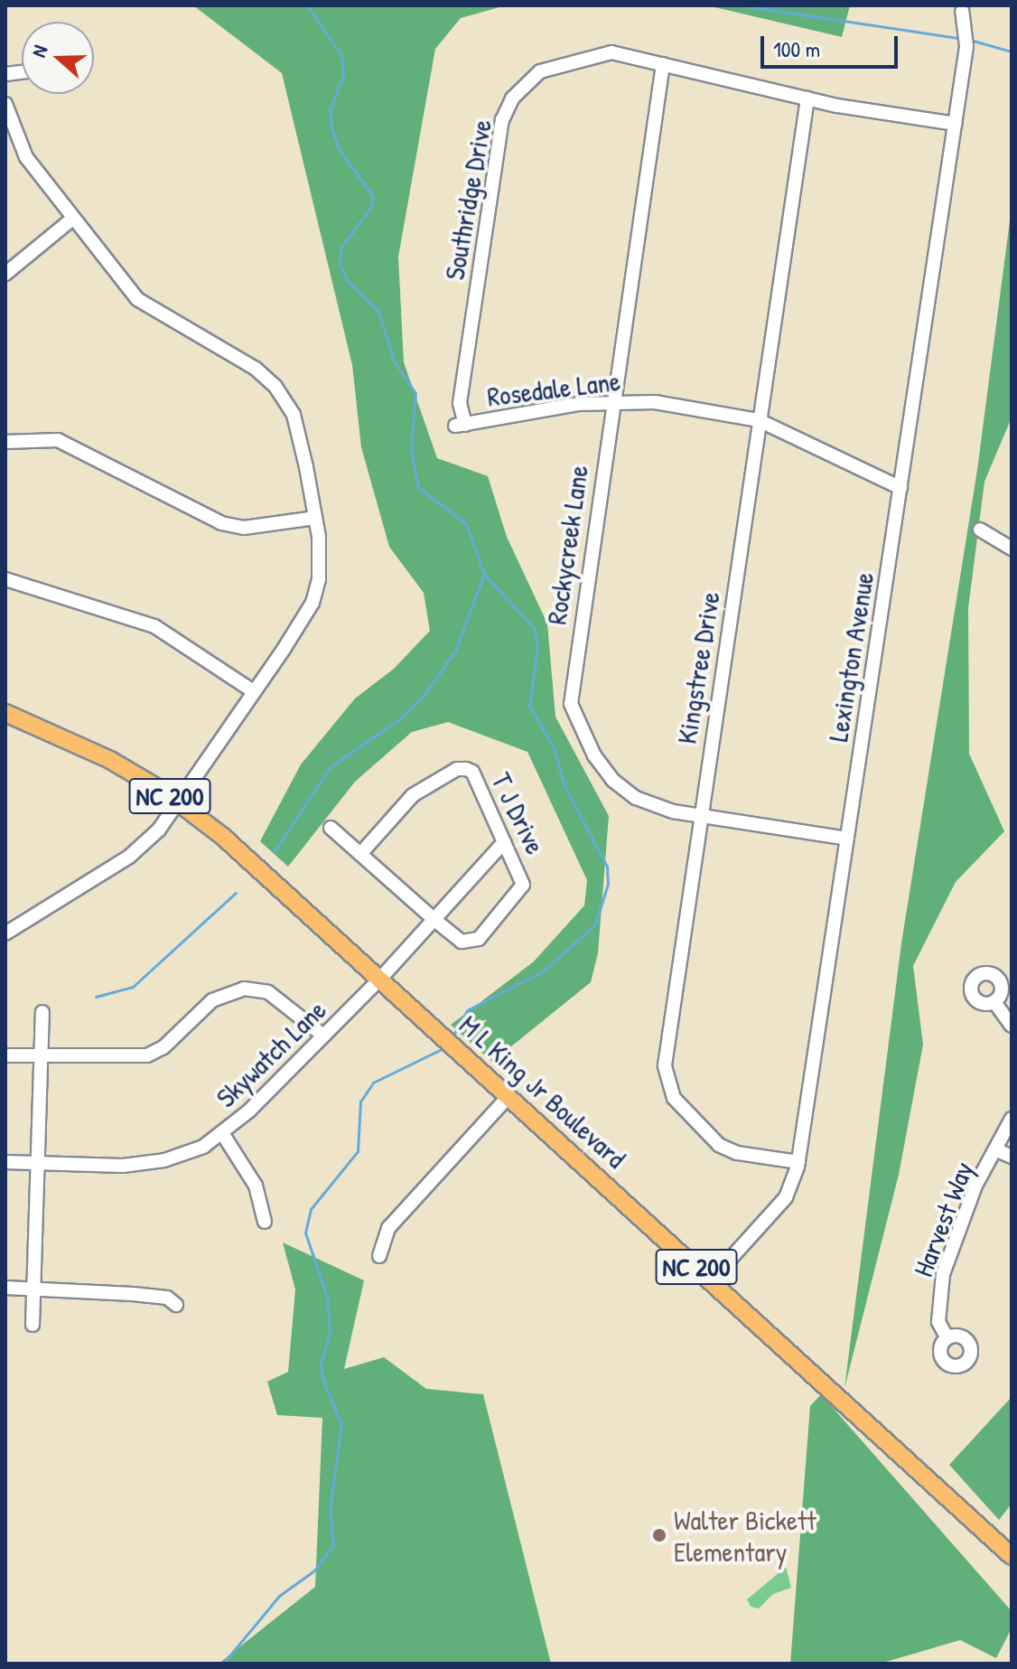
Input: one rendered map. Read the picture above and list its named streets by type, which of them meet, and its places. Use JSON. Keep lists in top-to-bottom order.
{
  "streets": {
    "main road": ["NC 200", "M L King Jr Boulevard"],
    "street": [
      "Southridge Drive",
      "Rosedale Lane",
      "Rockycreek Lane",
      "Lexington Avenue",
      "Kingstree Drive",
      "T J Drive",
      "Skywatch Lane",
      "Harvest Way"
    ]
  },
  "crossings": [
    ["Southridge Drive", "Rosedale Lane"],
    ["Southridge Drive", "Rockycreek Lane"],
    ["Southridge Drive", "Lexington Avenue"],
    ["Southridge Drive", "Kingstree Drive"],
    ["Rosedale Lane", "Rockycreek Lane"],
    ["Rosedale Lane", "Lexington Avenue"],
    ["Rosedale Lane", "Kingstree Drive"],
    ["Rockycreek Lane", "Lexington Avenue"],
    ["Rockycreek Lane", "Kingstree Drive"],
    ["Lexington Avenue", "Kingstree Drive"],
    ["Lexington Avenue", "M L King Jr Boulevard"],
    ["T J Drive", "Skywatch Lane"],
    ["Skywatch Lane", "M L King Jr Boulevard"]
  ],
  "places": ["Walter Bickett Elementary"],
  "scale_bar": "100 m",
  "north": "left"
}
